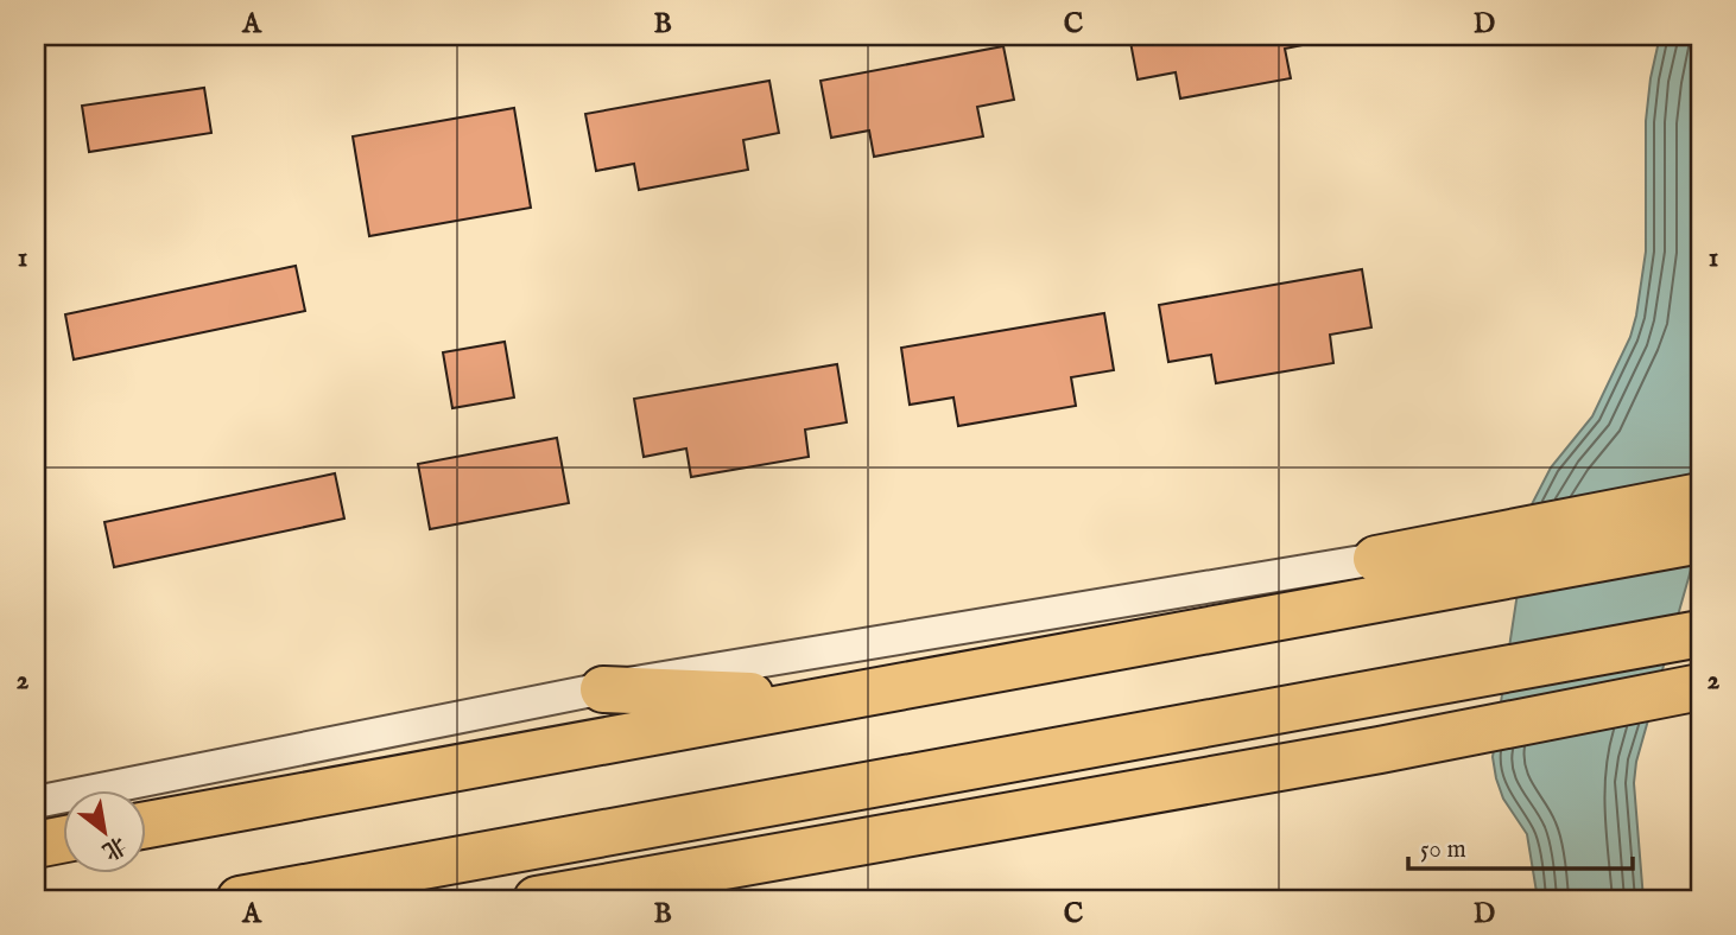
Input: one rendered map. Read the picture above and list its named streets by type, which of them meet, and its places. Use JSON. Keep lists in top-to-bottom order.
{
  "scale_bar": "50 m",
  "north": "bottom right",
  "grid": {
    "columns": [
      "A",
      "B",
      "C",
      "D"
    ],
    "rows": ["1", "2"]
  }
}
